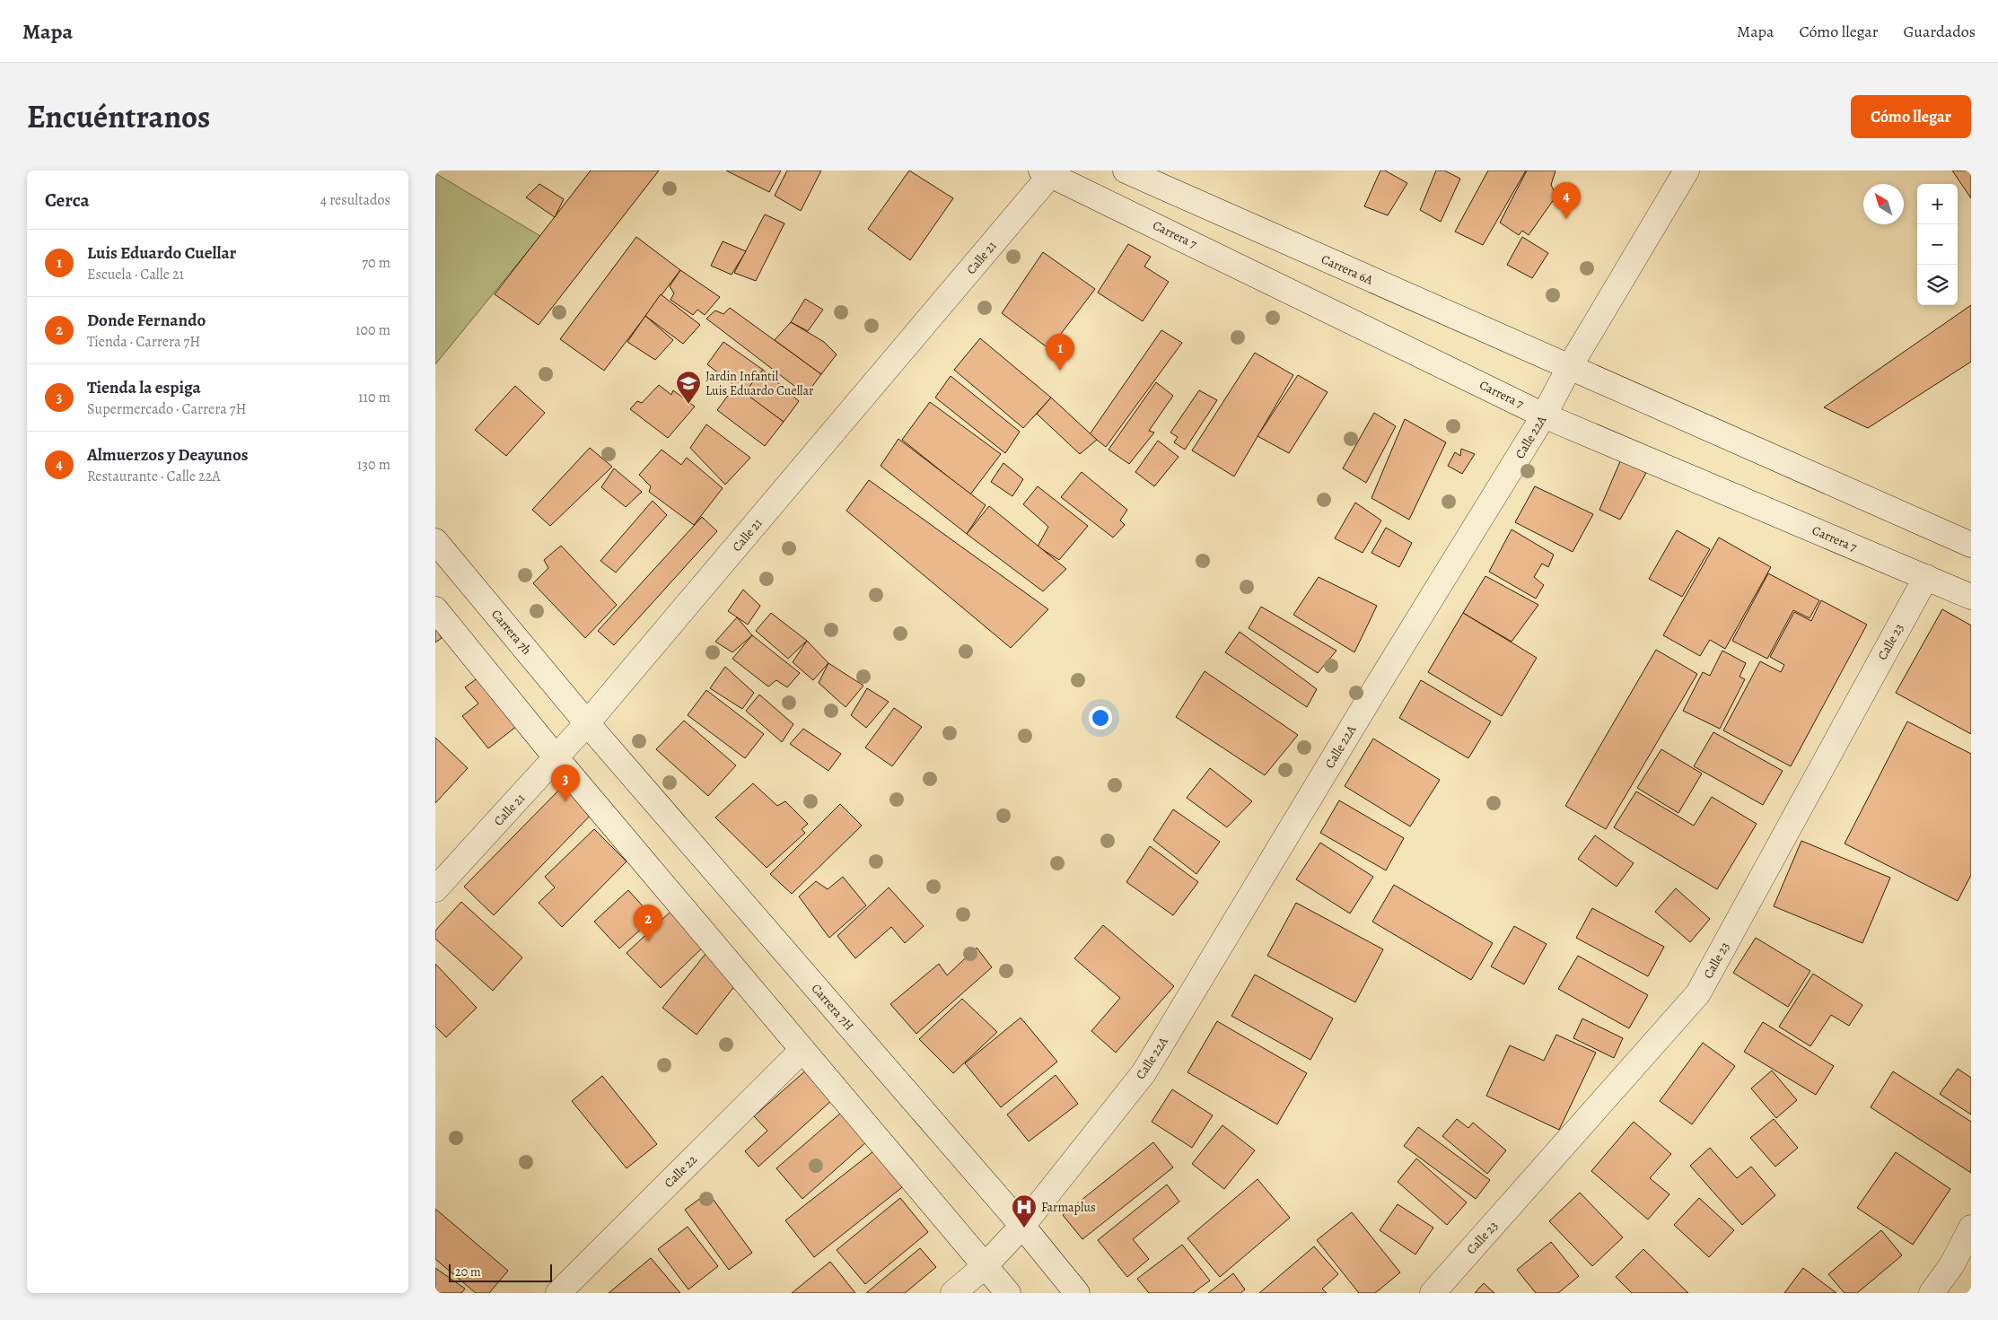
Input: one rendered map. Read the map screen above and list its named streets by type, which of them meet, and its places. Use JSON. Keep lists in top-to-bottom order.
{
  "streets": {
    "street": [
      "Carrera 7",
      "Calle 21",
      "Carrera 6A",
      "Calle 22A",
      "Carrera 7h",
      "Calle 23",
      "Carrera 7H",
      "Calle 22"
    ]
  },
  "crossings": [
    ["Carrera 7", "Calle 21"],
    ["Carrera 7", "Calle 22A"],
    ["Carrera 7", "Calle 23"],
    ["Calle 21", "Carrera 7h"],
    ["Calle 21", "Carrera 7H"],
    ["Carrera 6A", "Calle 22A"],
    ["Calle 22A", "Carrera 7H"],
    ["Carrera 7h", "Carrera 7H"]
  ],
  "places": {
    "school or university": ["Jardin Infantil Luis Eduardo Cuellar"],
    "hospital": ["Farmaplus"]
  },
  "scale_bar": "20 m",
  "north": "top left",
  "page": {
    "header": "Mapa",
    "nav": ["Mapa", "Cómo llegar", "Guardados"],
    "title": "Encuéntranos",
    "buttons": "Cómo llegar",
    "heading": ["Cerca", "4 resultados"],
    "pins": [
      "4",
      "1",
      "3",
      "2"
    ],
    "map_buttons": ["+", "−"],
    "list": [
      {
        "mark": "1",
        "name": "Luis Eduardo Cuellar",
        "note": "Escuela · Calle 21",
        "value": "70 m"
      },
      {
        "mark": "2",
        "name": "Donde Fernando",
        "note": "Tienda · Carrera 7H",
        "value": "100 m"
      },
      {
        "mark": "3",
        "name": "Tienda la espiga",
        "note": "Supermercado · Carrera 7H",
        "value": "110 m"
      },
      {
        "mark": "4",
        "name": "Almuerzos y Deayunos",
        "note": "Restaurante · Calle 22A",
        "value": "130 m"
      }
    ],
    "scale": "20 m"
  }
}
